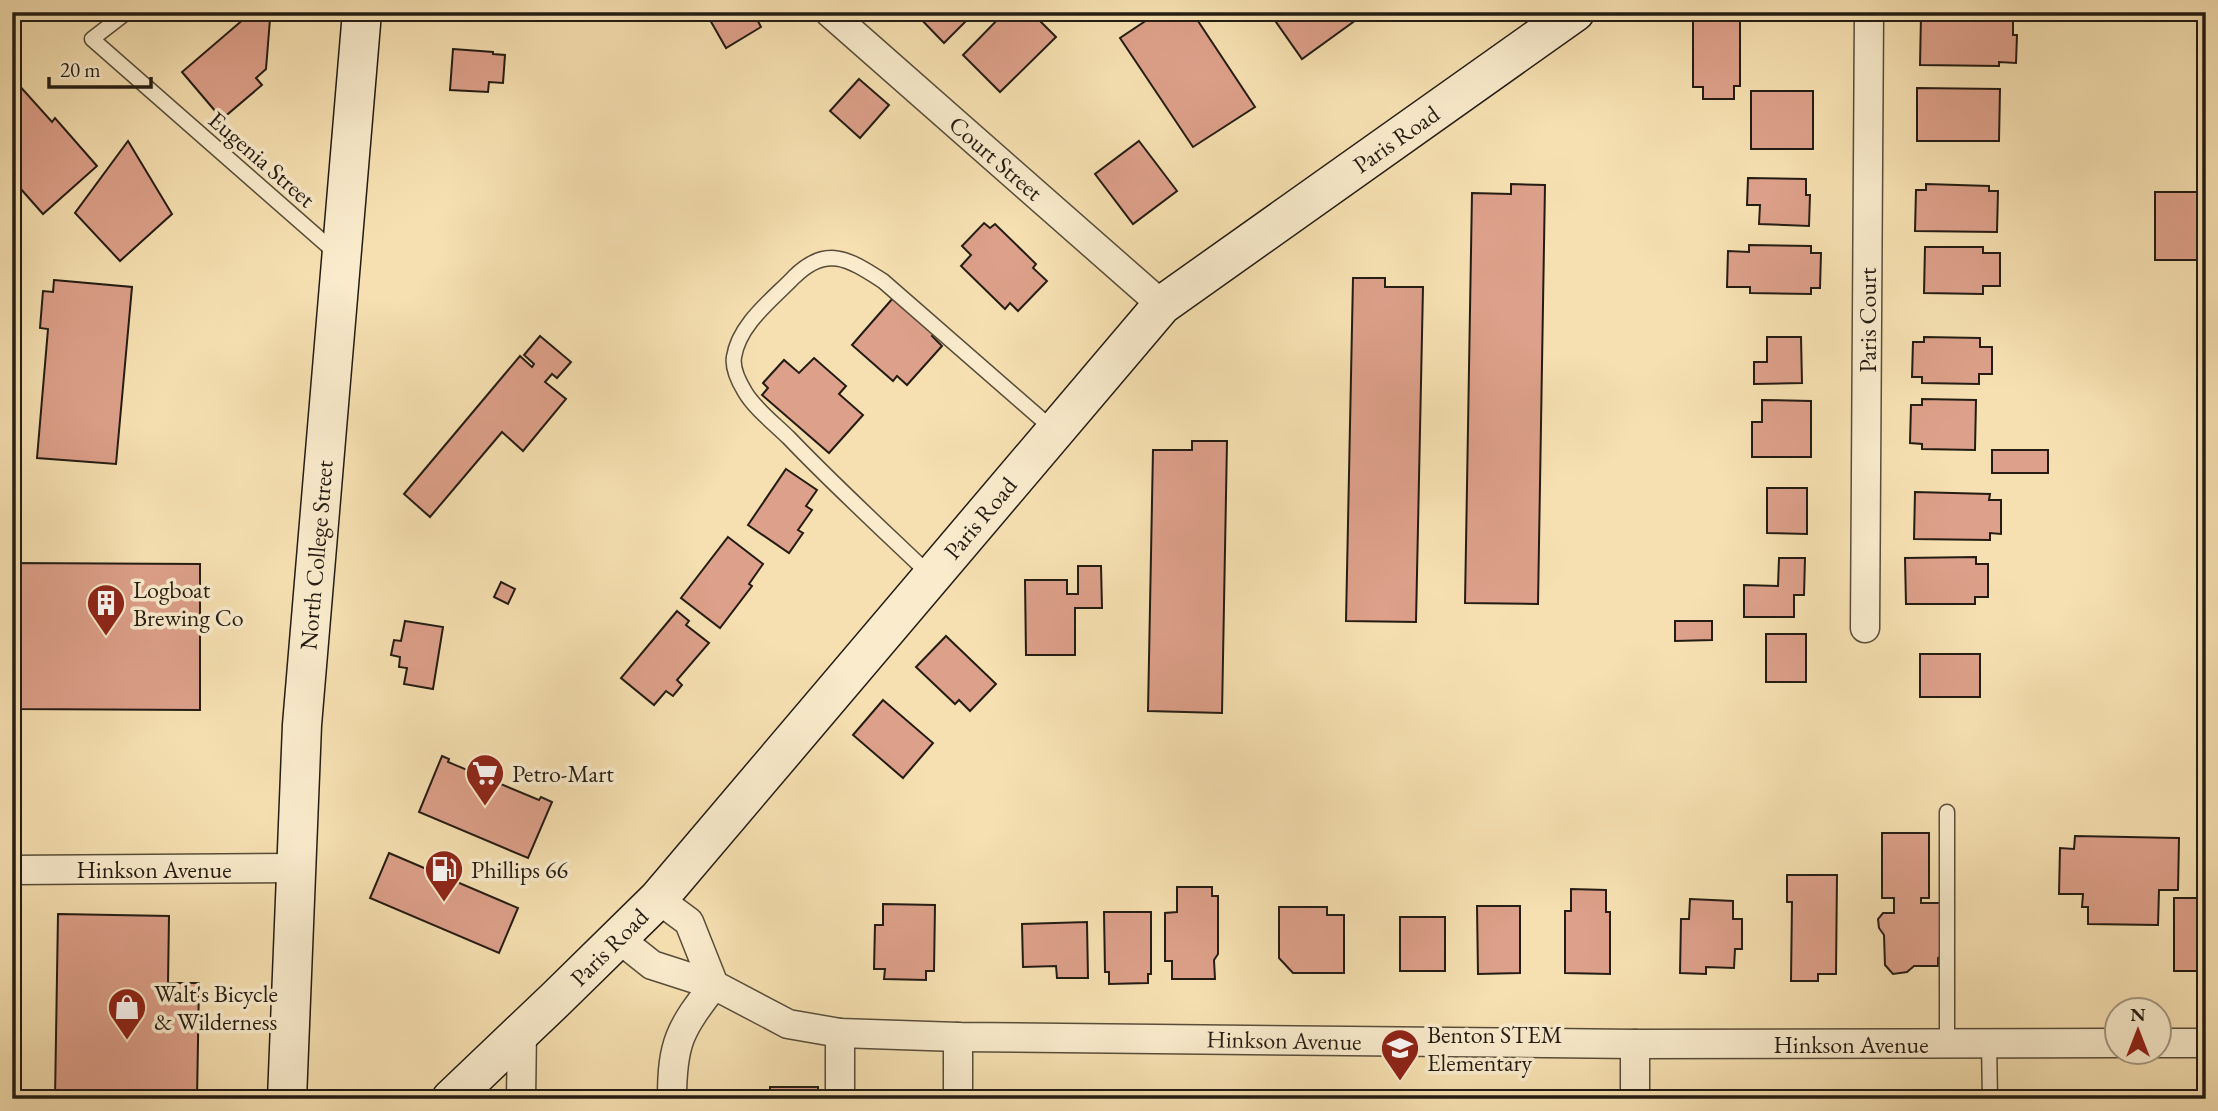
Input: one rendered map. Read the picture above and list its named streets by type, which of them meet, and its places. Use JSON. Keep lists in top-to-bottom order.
{
  "streets": {
    "main road": ["Paris Road", "North College Street"],
    "street": ["Court Street", "Paris Court", "Hinkson Avenue"],
    "lane": ["Eugenia Street"]
  },
  "crossings": [
    ["Paris Road", "Court Street"],
    ["Paris Road", "Hinkson Avenue"],
    ["Eugenia Street", "North College Street"],
    ["North College Street", "Hinkson Avenue"]
  ],
  "places": {
    "building": ["Logboat Brewing Co"],
    "supermarket": ["Petro-Mart"],
    "fuel station": ["Phillips 66"],
    "shop": ["Walt's Bicycle & Wilderness"],
    "school or university": ["Benton STEM Elementary"]
  },
  "scale_bar": "20 m",
  "north": "top"
}
